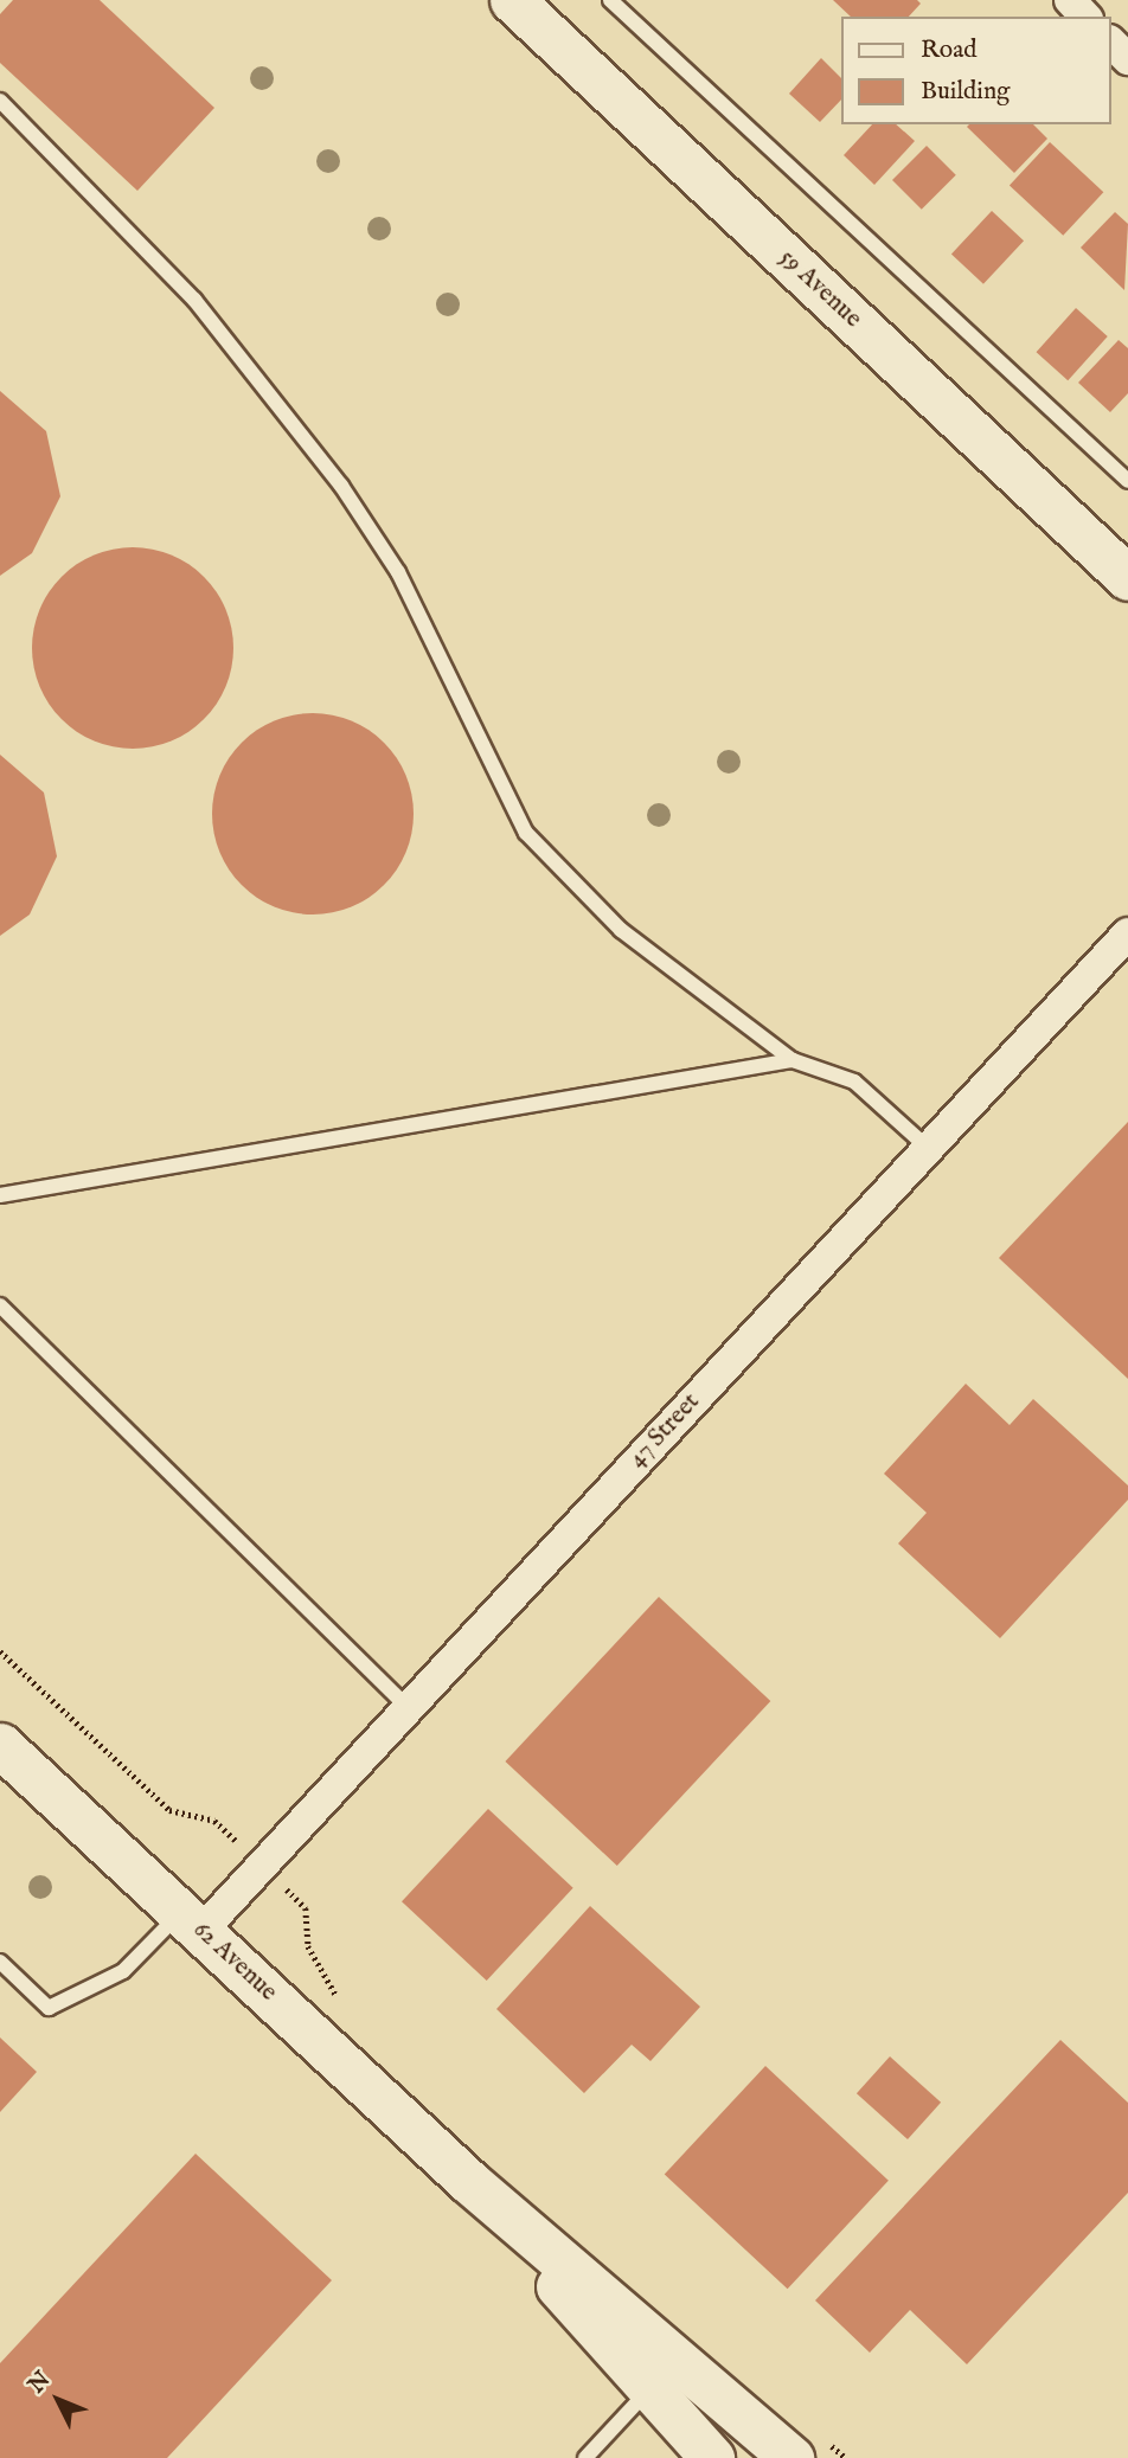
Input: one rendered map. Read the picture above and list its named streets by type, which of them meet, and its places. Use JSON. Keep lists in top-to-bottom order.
{
  "streets": {
    "main road": ["59 Avenue", "62 Avenue"],
    "street": ["47 Street"]
  },
  "crossings": [
    ["47 Street", "62 Avenue"]
  ],
  "legend": ["Road", "Building"],
  "north": "top left"
}
